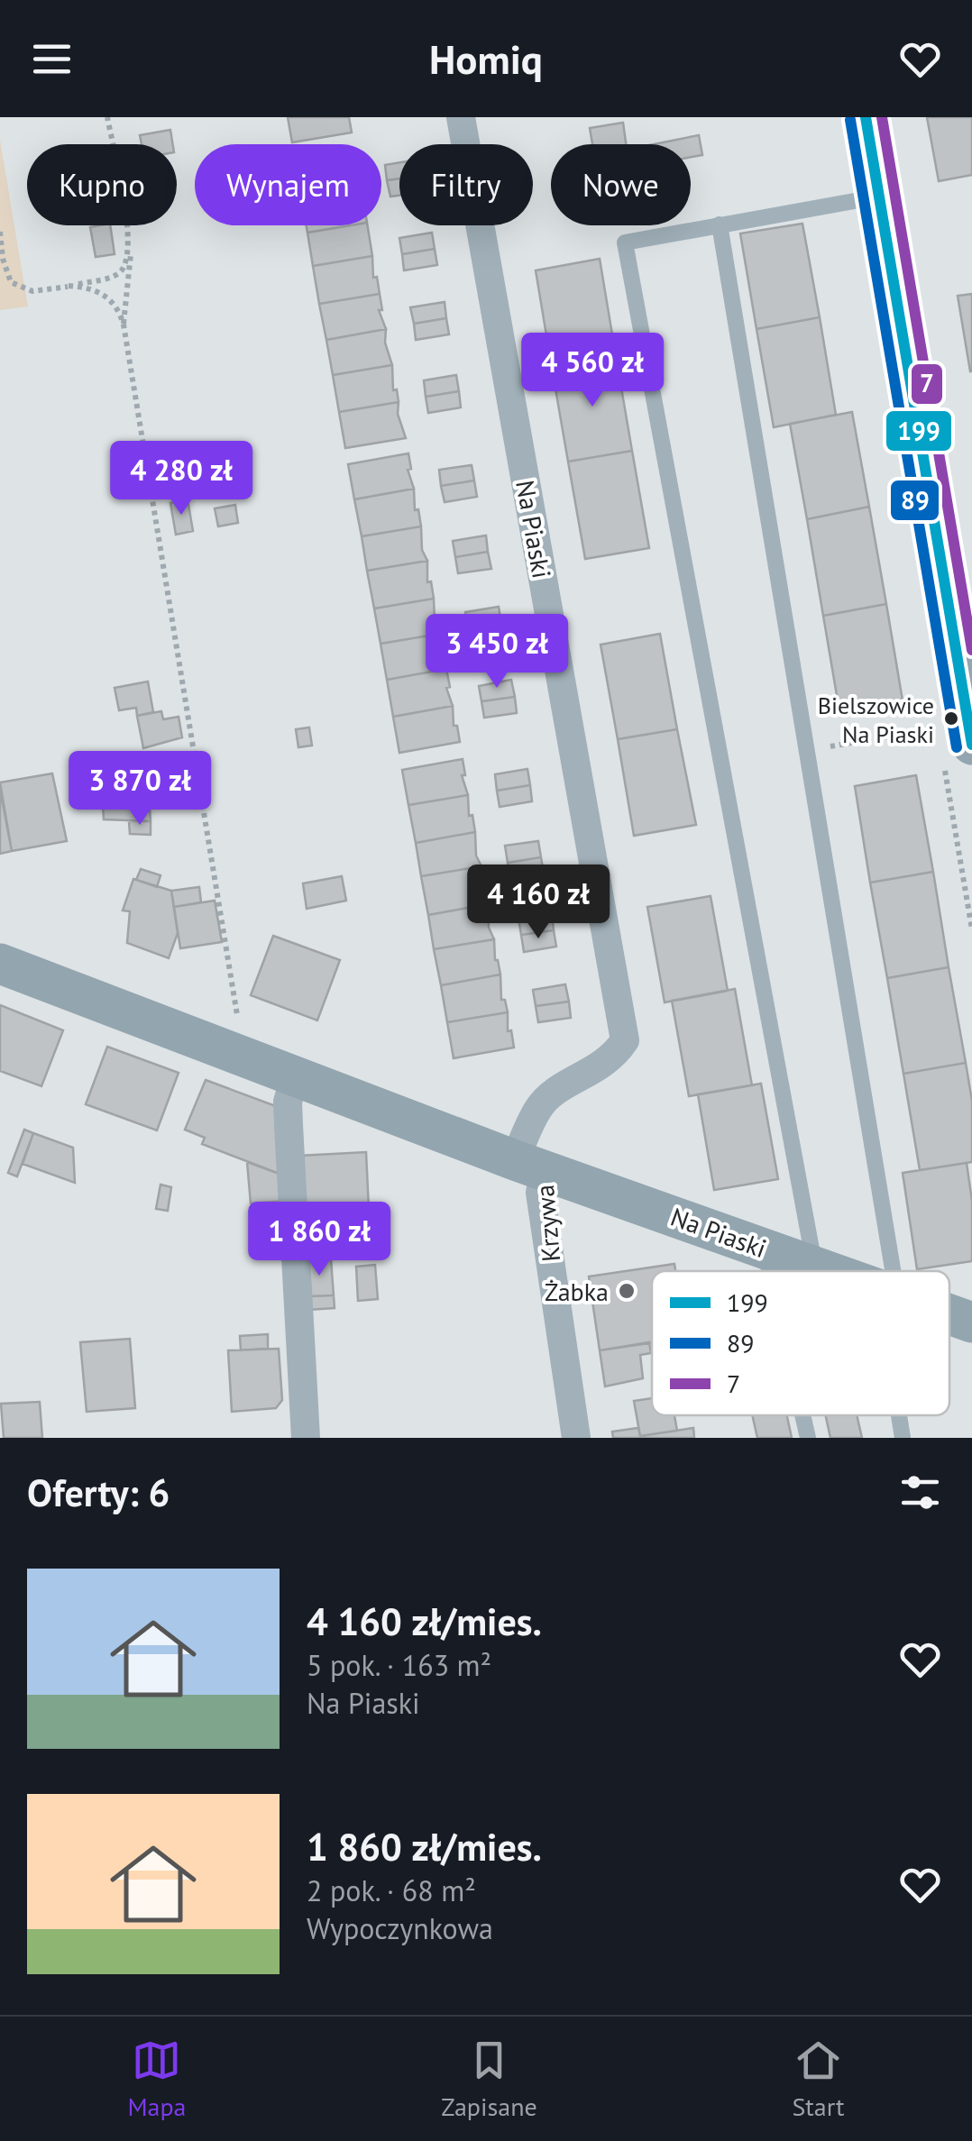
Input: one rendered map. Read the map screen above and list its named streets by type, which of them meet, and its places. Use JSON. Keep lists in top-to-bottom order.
{
  "streets": {
    "street": ["Na Piaski", "Krzywa"]
  },
  "crossings": [
    ["Na Piaski", "Krzywa"]
  ],
  "places": ["Bielszowice Na Piaski", "Żabka"],
  "lines": ["transit line 199", "transit line 7", "transit line 89"],
  "legend": ["199", "89", "7"],
  "page": {
    "header": "Homiq",
    "chip": [
      "Kupno",
      "Wynajem",
      "Filtry",
      "Nowe"
    ],
    "price": [
      "4 560 zł",
      "4 280 zł",
      "3 450 zł",
      "3 870 zł",
      "4 160 zł",
      "1 860 zł"
    ],
    "heading": "Oferty: 6",
    "list": [
      {
        "name": "4 160 zł/mies.",
        "note": "5 pok. · 163 m² · Na Piaski"
      },
      {
        "name": "1 860 zł/mies.",
        "note": "2 pok. · 68 m² · Wypoczynkowa"
      }
    ],
    "tabs": ["Mapa", "Zapisane", "Start"]
  }
}
